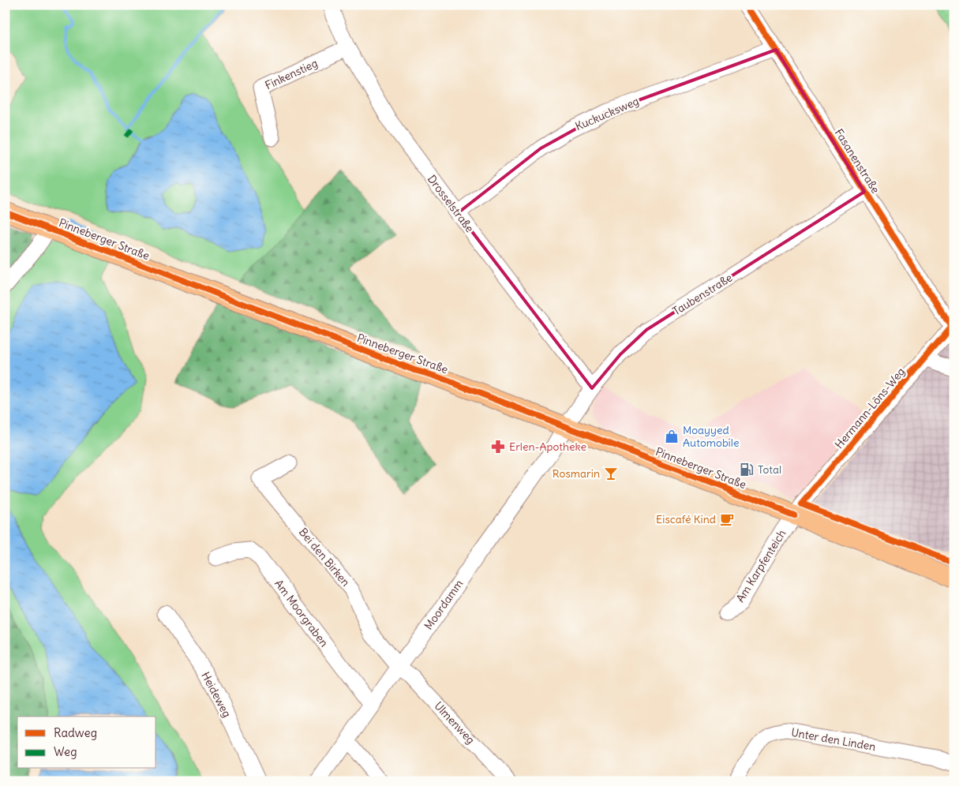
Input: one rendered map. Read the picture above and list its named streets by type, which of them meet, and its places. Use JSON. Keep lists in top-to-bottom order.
{
  "streets": {
    "main road": ["Pinneberger Straße"],
    "street": [
      "Finkenstieg",
      "Kuckucksweg",
      "Fasanenstraße",
      "Drosselstraße",
      "Taubenstraße",
      "Hermann-Löns-Weg",
      "Bei den Birken",
      "Am Karpfenteich",
      "Moordamm",
      "Am Moorgraben",
      "Heideweg",
      "Ulmenweg",
      "Unter den Linden"
    ]
  },
  "crossings": [
    ["Finkenstieg", "Drosselstraße"],
    ["Kuckucksweg", "Fasanenstraße"],
    ["Kuckucksweg", "Drosselstraße"],
    ["Fasanenstraße", "Taubenstraße"],
    ["Fasanenstraße", "Hermann-Löns-Weg"],
    ["Drosselstraße", "Taubenstraße"],
    ["Pinneberger Straße", "Taubenstraße"],
    ["Pinneberger Straße", "Hermann-Löns-Weg"],
    ["Pinneberger Straße", "Am Karpfenteich"],
    ["Pinneberger Straße", "Moordamm"],
    ["Taubenstraße", "Moordamm"],
    ["Hermann-Löns-Weg", "Am Karpfenteich"],
    ["Bei den Birken", "Moordamm"],
    ["Bei den Birken", "Ulmenweg"],
    ["Moordamm", "Am Moorgraben"],
    ["Moordamm", "Ulmenweg"]
  ],
  "places": {
    "shop": ["Moayyed Automobile"],
    "pharmacy": ["Erlen-Apotheke"],
    "fuel station": ["Total"],
    "bar": ["Rosmarin"],
    "cafe": ["Eiscafé Kind"]
  },
  "legend": ["Radweg", "Weg"]
}
